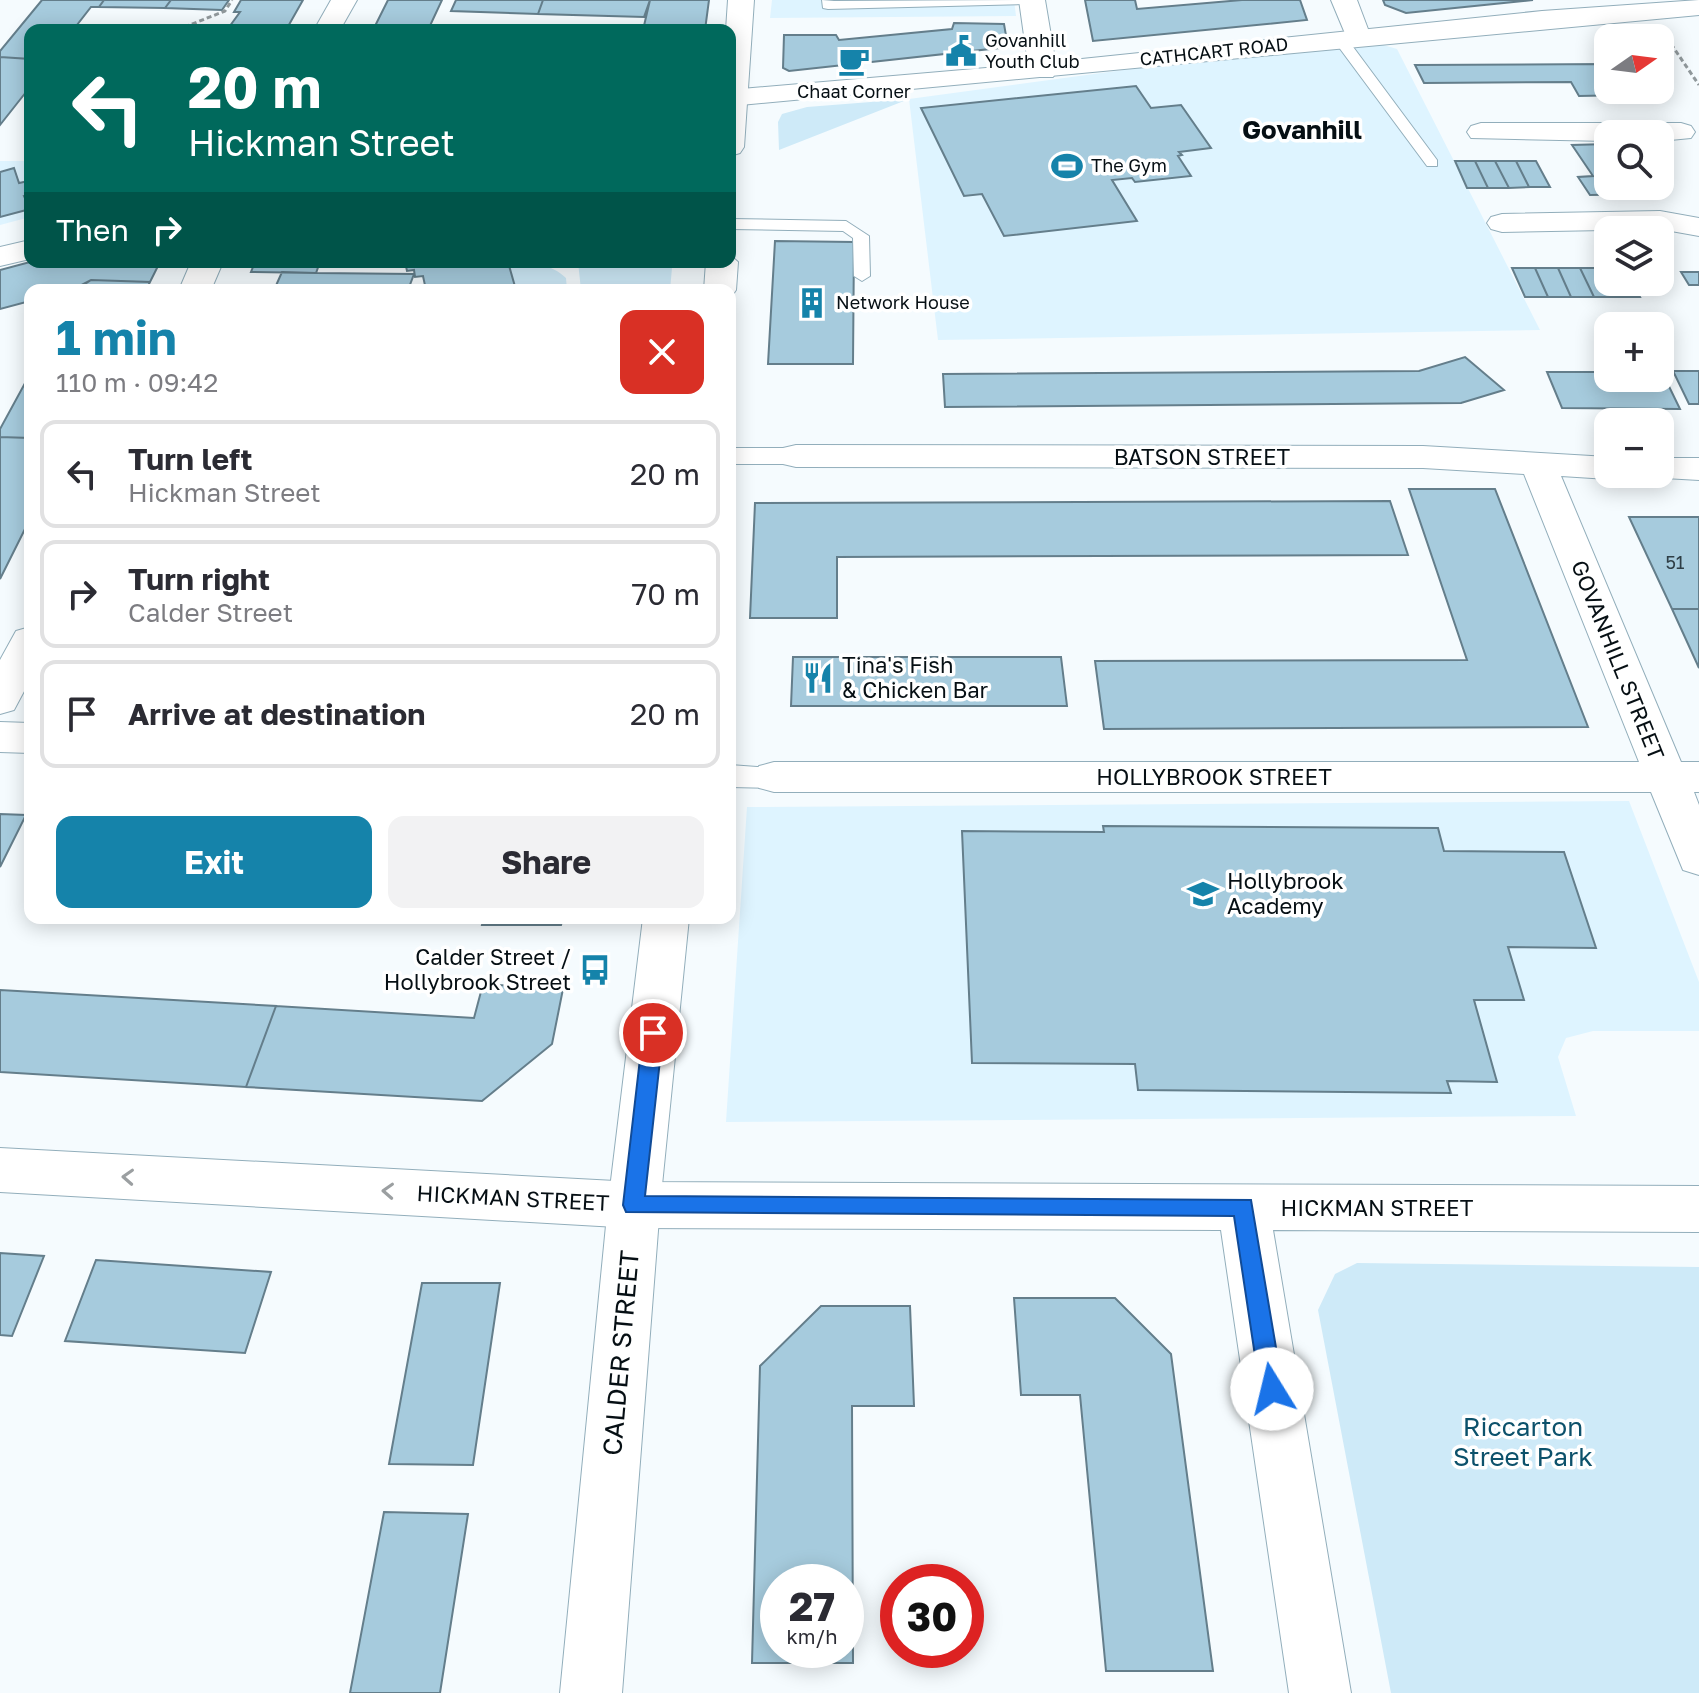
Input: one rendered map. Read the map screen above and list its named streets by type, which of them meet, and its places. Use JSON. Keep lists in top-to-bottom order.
{
  "streets": {
    "street": [
      "CATHCART ROAD",
      "BATSON STREET",
      "GOVANHILL STREET",
      "HOLLYBROOK STREET",
      "HICKMAN STREET",
      "CALDER STREET"
    ]
  },
  "crossings": [
    ["BATSON STREET", "GOVANHILL STREET"],
    ["GOVANHILL STREET", "HOLLYBROOK STREET"],
    ["HICKMAN STREET", "CALDER STREET"]
  ],
  "one_way": ["HICKMAN STREET"],
  "districts": ["Govanhill"],
  "parks": ["Riccarton Street Park"],
  "places": {
    "public building": ["Govanhill Youth Club"],
    "cafe": ["Chaat Corner"],
    "sports": ["The Gym"],
    "building": ["Network House"],
    "restaurant": ["Tina's Fish & Chicken Bar"],
    "school or university": ["Hollybrook Academy"],
    "bus stop": ["Calder Street / Hollybrook Street"]
  },
  "house_numbers": ["51"],
  "north": "right",
  "page": {
    "map_buttons": ["+", "−"],
    "turn": ["20 m", "Hickman Street"],
    "then": "Then",
    "heading": ["1 min", "110 m · 09:42"],
    "list": [
      {
        "name": "Turn left",
        "note": "Hickman Street",
        "value": "20 m"
      },
      {
        "name": "Turn right",
        "note": "Calder Street",
        "value": "70 m"
      },
      {
        "name": "Arrive at destination",
        "value": "20 m"
      }
    ],
    "buttons": ["Exit", "Share"],
    "speed": "27 km/h",
    "limit": "30"
  }
}
